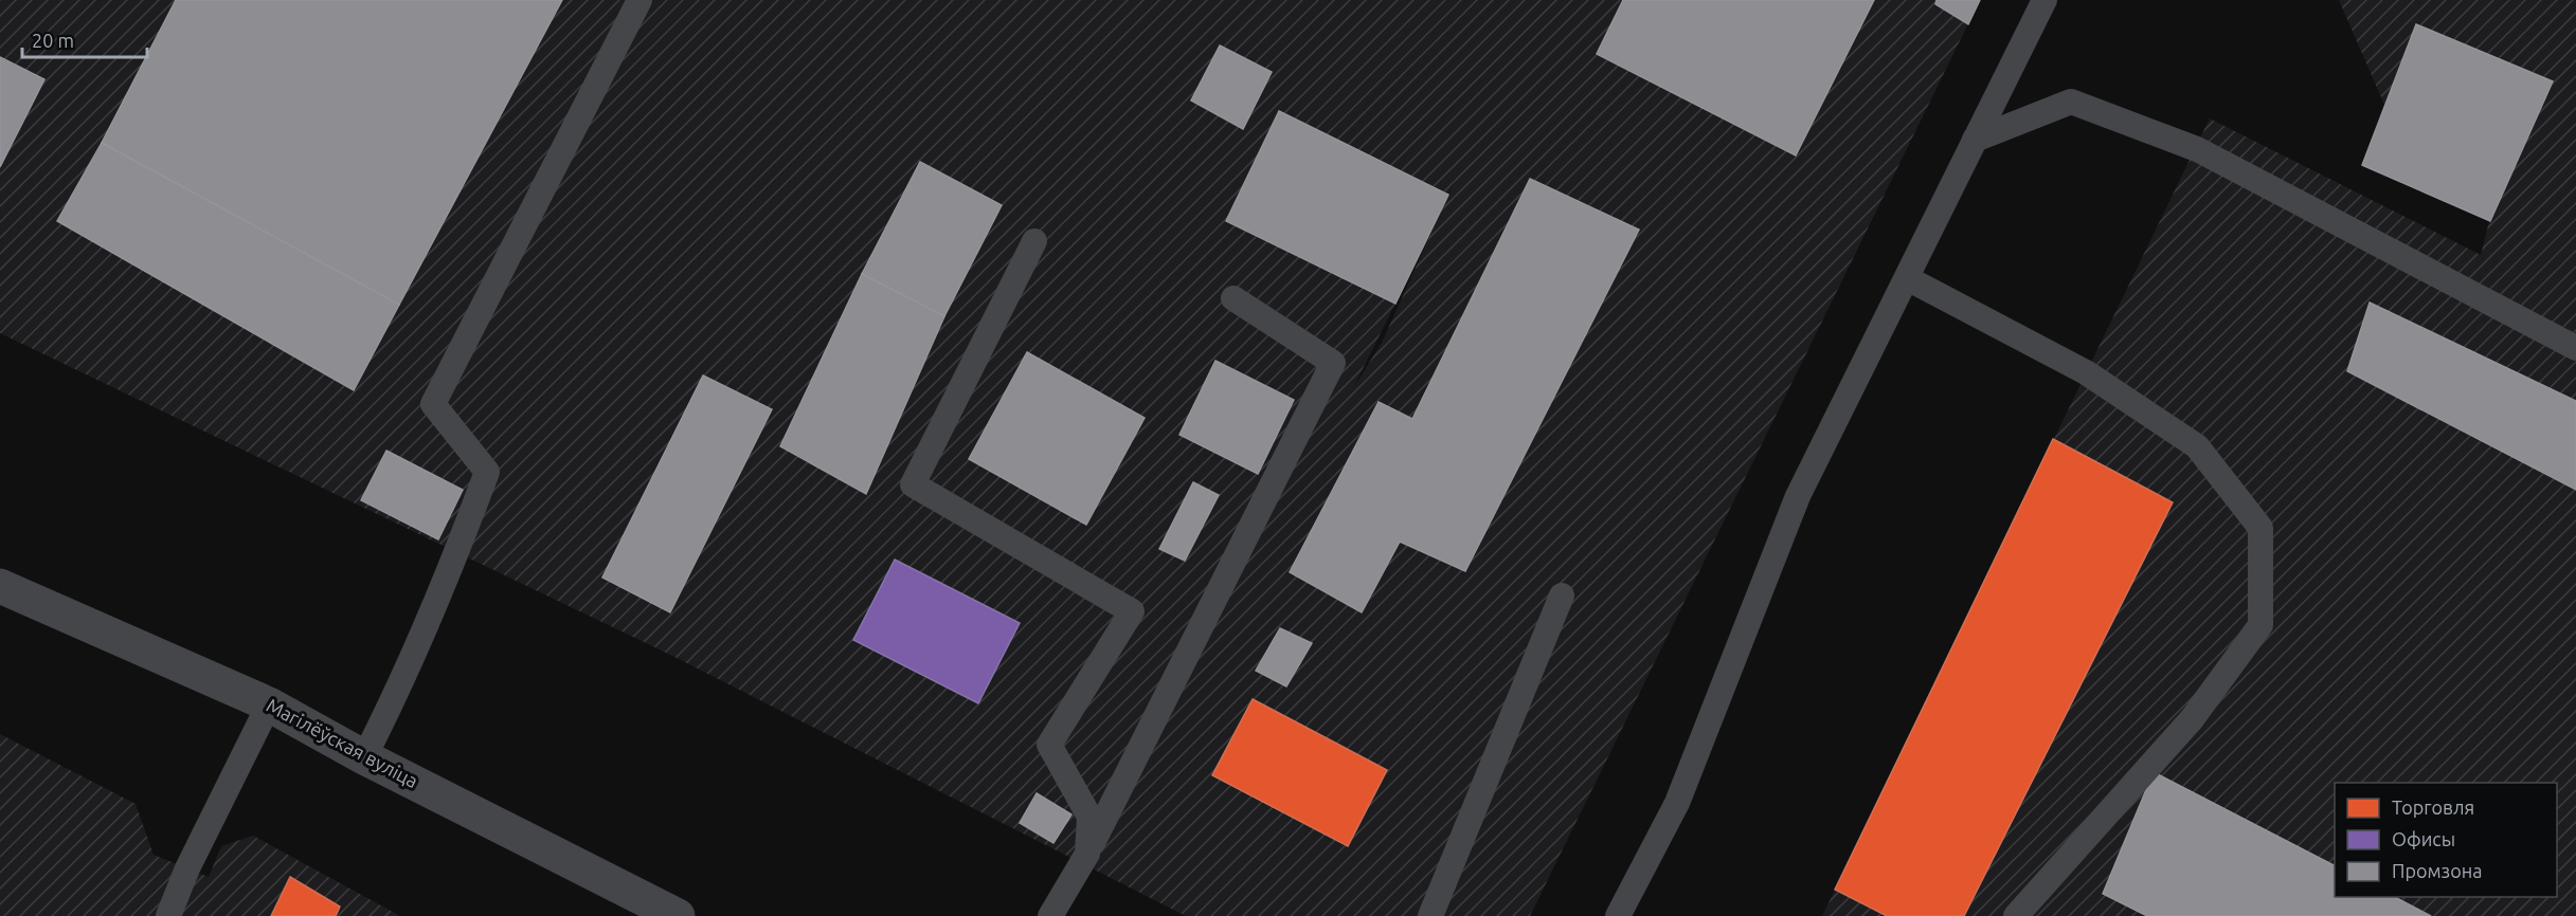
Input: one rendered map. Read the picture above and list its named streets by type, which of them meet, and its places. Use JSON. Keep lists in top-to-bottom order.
{
  "streets": {
    "street": ["Магілёўская вуліца"]
  },
  "legend": ["Торговля", "Офисы", "Промзона"],
  "scale_bar": "20 m"
}
